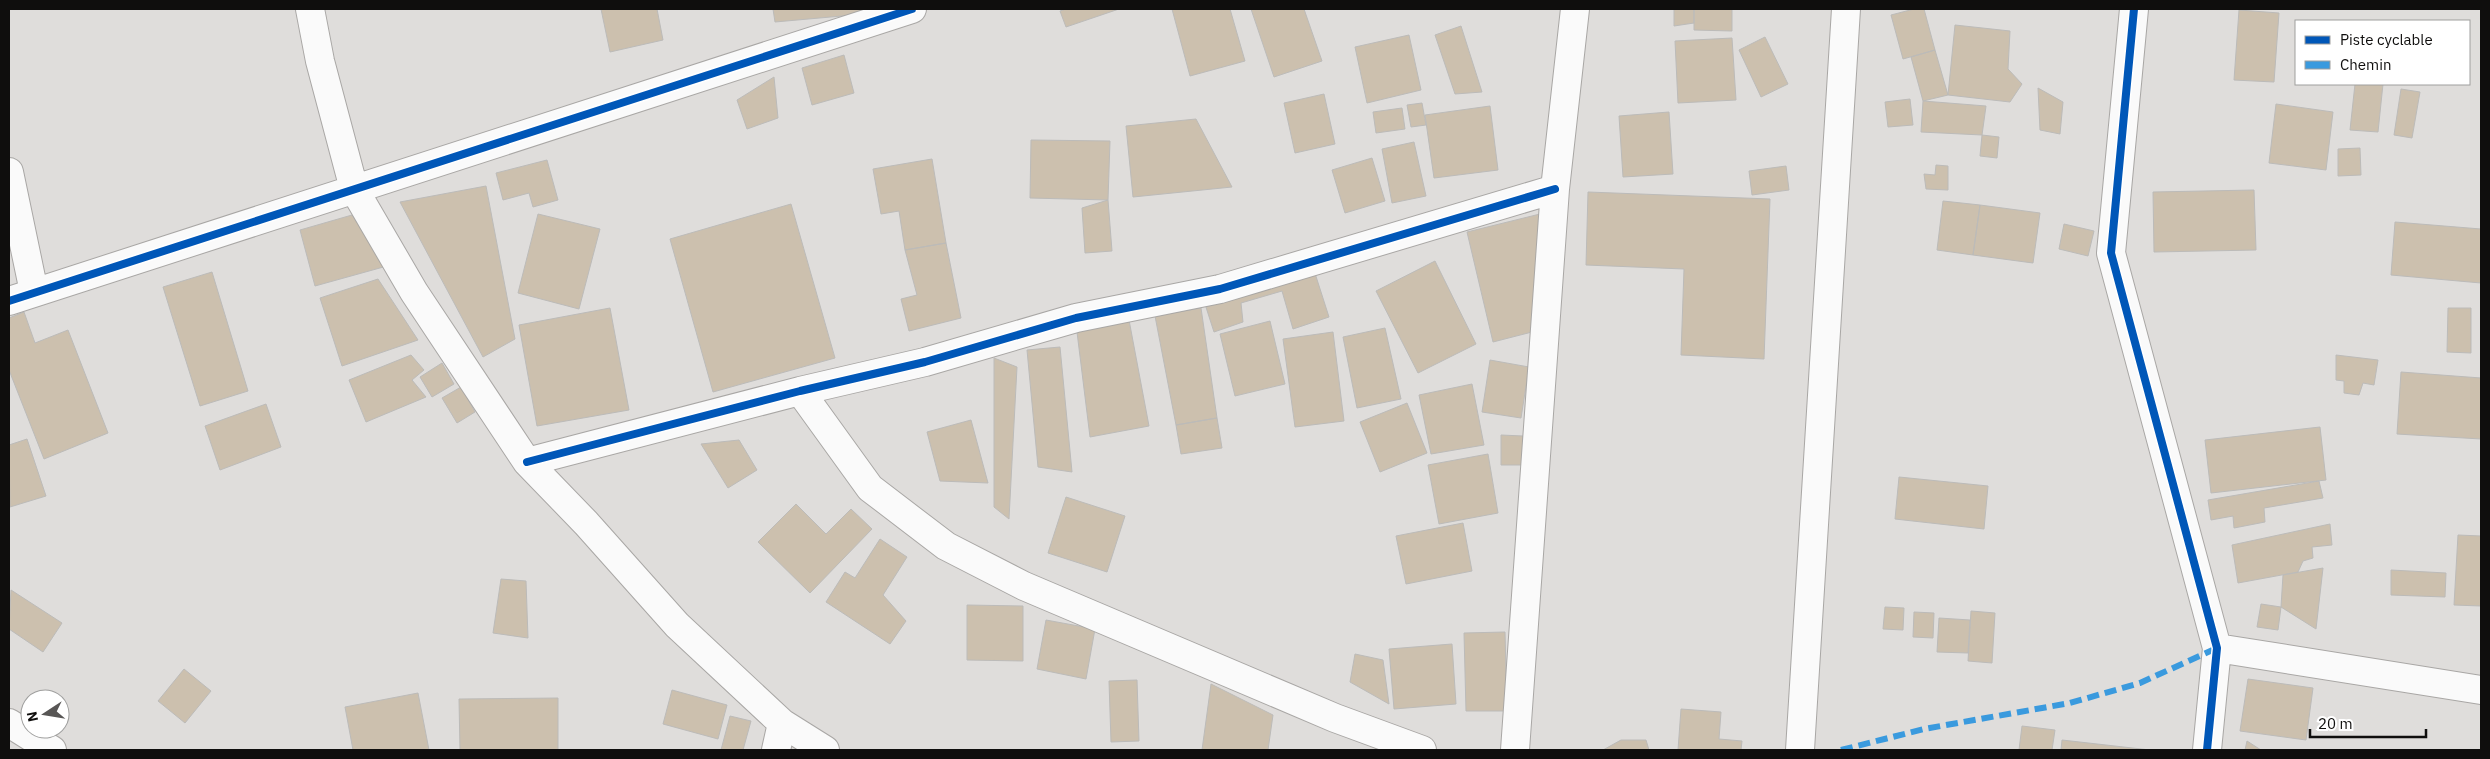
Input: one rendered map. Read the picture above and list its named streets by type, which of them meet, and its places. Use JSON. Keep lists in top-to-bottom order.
{
  "legend": ["Piste cyclable", "Chemin"],
  "scale_bar": "20 m",
  "north": "left"
}
